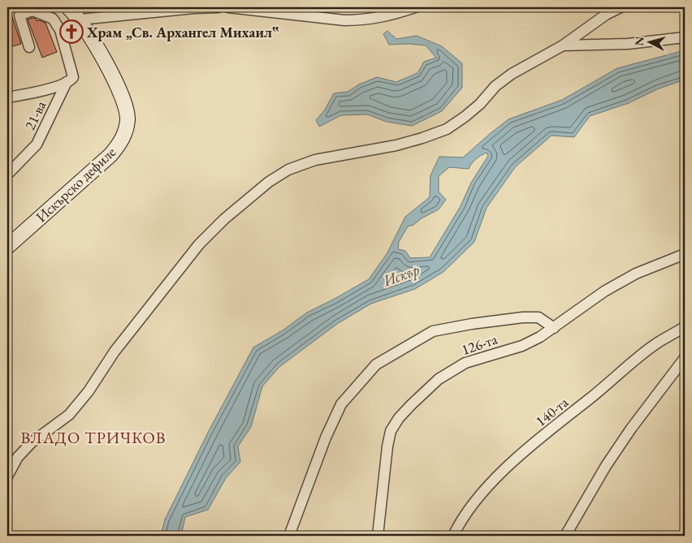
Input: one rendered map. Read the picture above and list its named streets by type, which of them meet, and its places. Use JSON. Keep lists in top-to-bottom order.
{
  "streets": {
    "main road": ["Искърско дефиле"],
    "street": ["21-ва", "126-та", "140-та"]
  },
  "districts": ["ВЛАДО ТРИЧКОВ"],
  "water": ["Искър"],
  "places": {
    "church": ["Храм „Св. Архангел Михаил‟"]
  },
  "north": "left"
}
